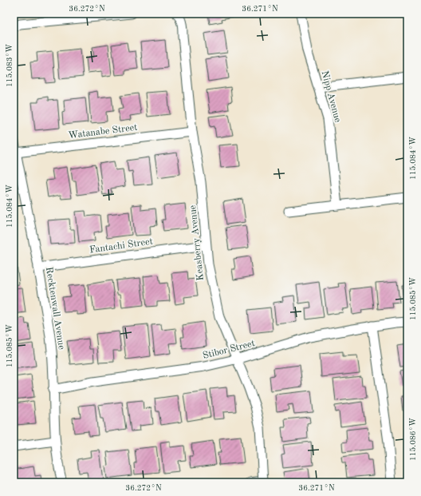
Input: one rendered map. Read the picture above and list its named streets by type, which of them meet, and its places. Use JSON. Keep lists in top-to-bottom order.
{
  "streets": {
    "street": [
      "Nipp Avenue",
      "Watanabe Street",
      "Keasberry Avenue",
      "Fantachi Street",
      "Recktenwall Avenue",
      "Stibor Street"
    ]
  },
  "crossings": [
    ["Watanabe Street", "Keasberry Avenue"],
    ["Watanabe Street", "Recktenwall Avenue"],
    ["Keasberry Avenue", "Fantachi Street"],
    ["Keasberry Avenue", "Stibor Street"],
    ["Fantachi Street", "Recktenwall Avenue"],
    ["Recktenwall Avenue", "Stibor Street"]
  ],
  "coordinates": [
    "36.272°N",
    "36.271°N",
    "115.083°W",
    "115.084°W",
    "115.085°W",
    "115.086°W"
  ]
}
